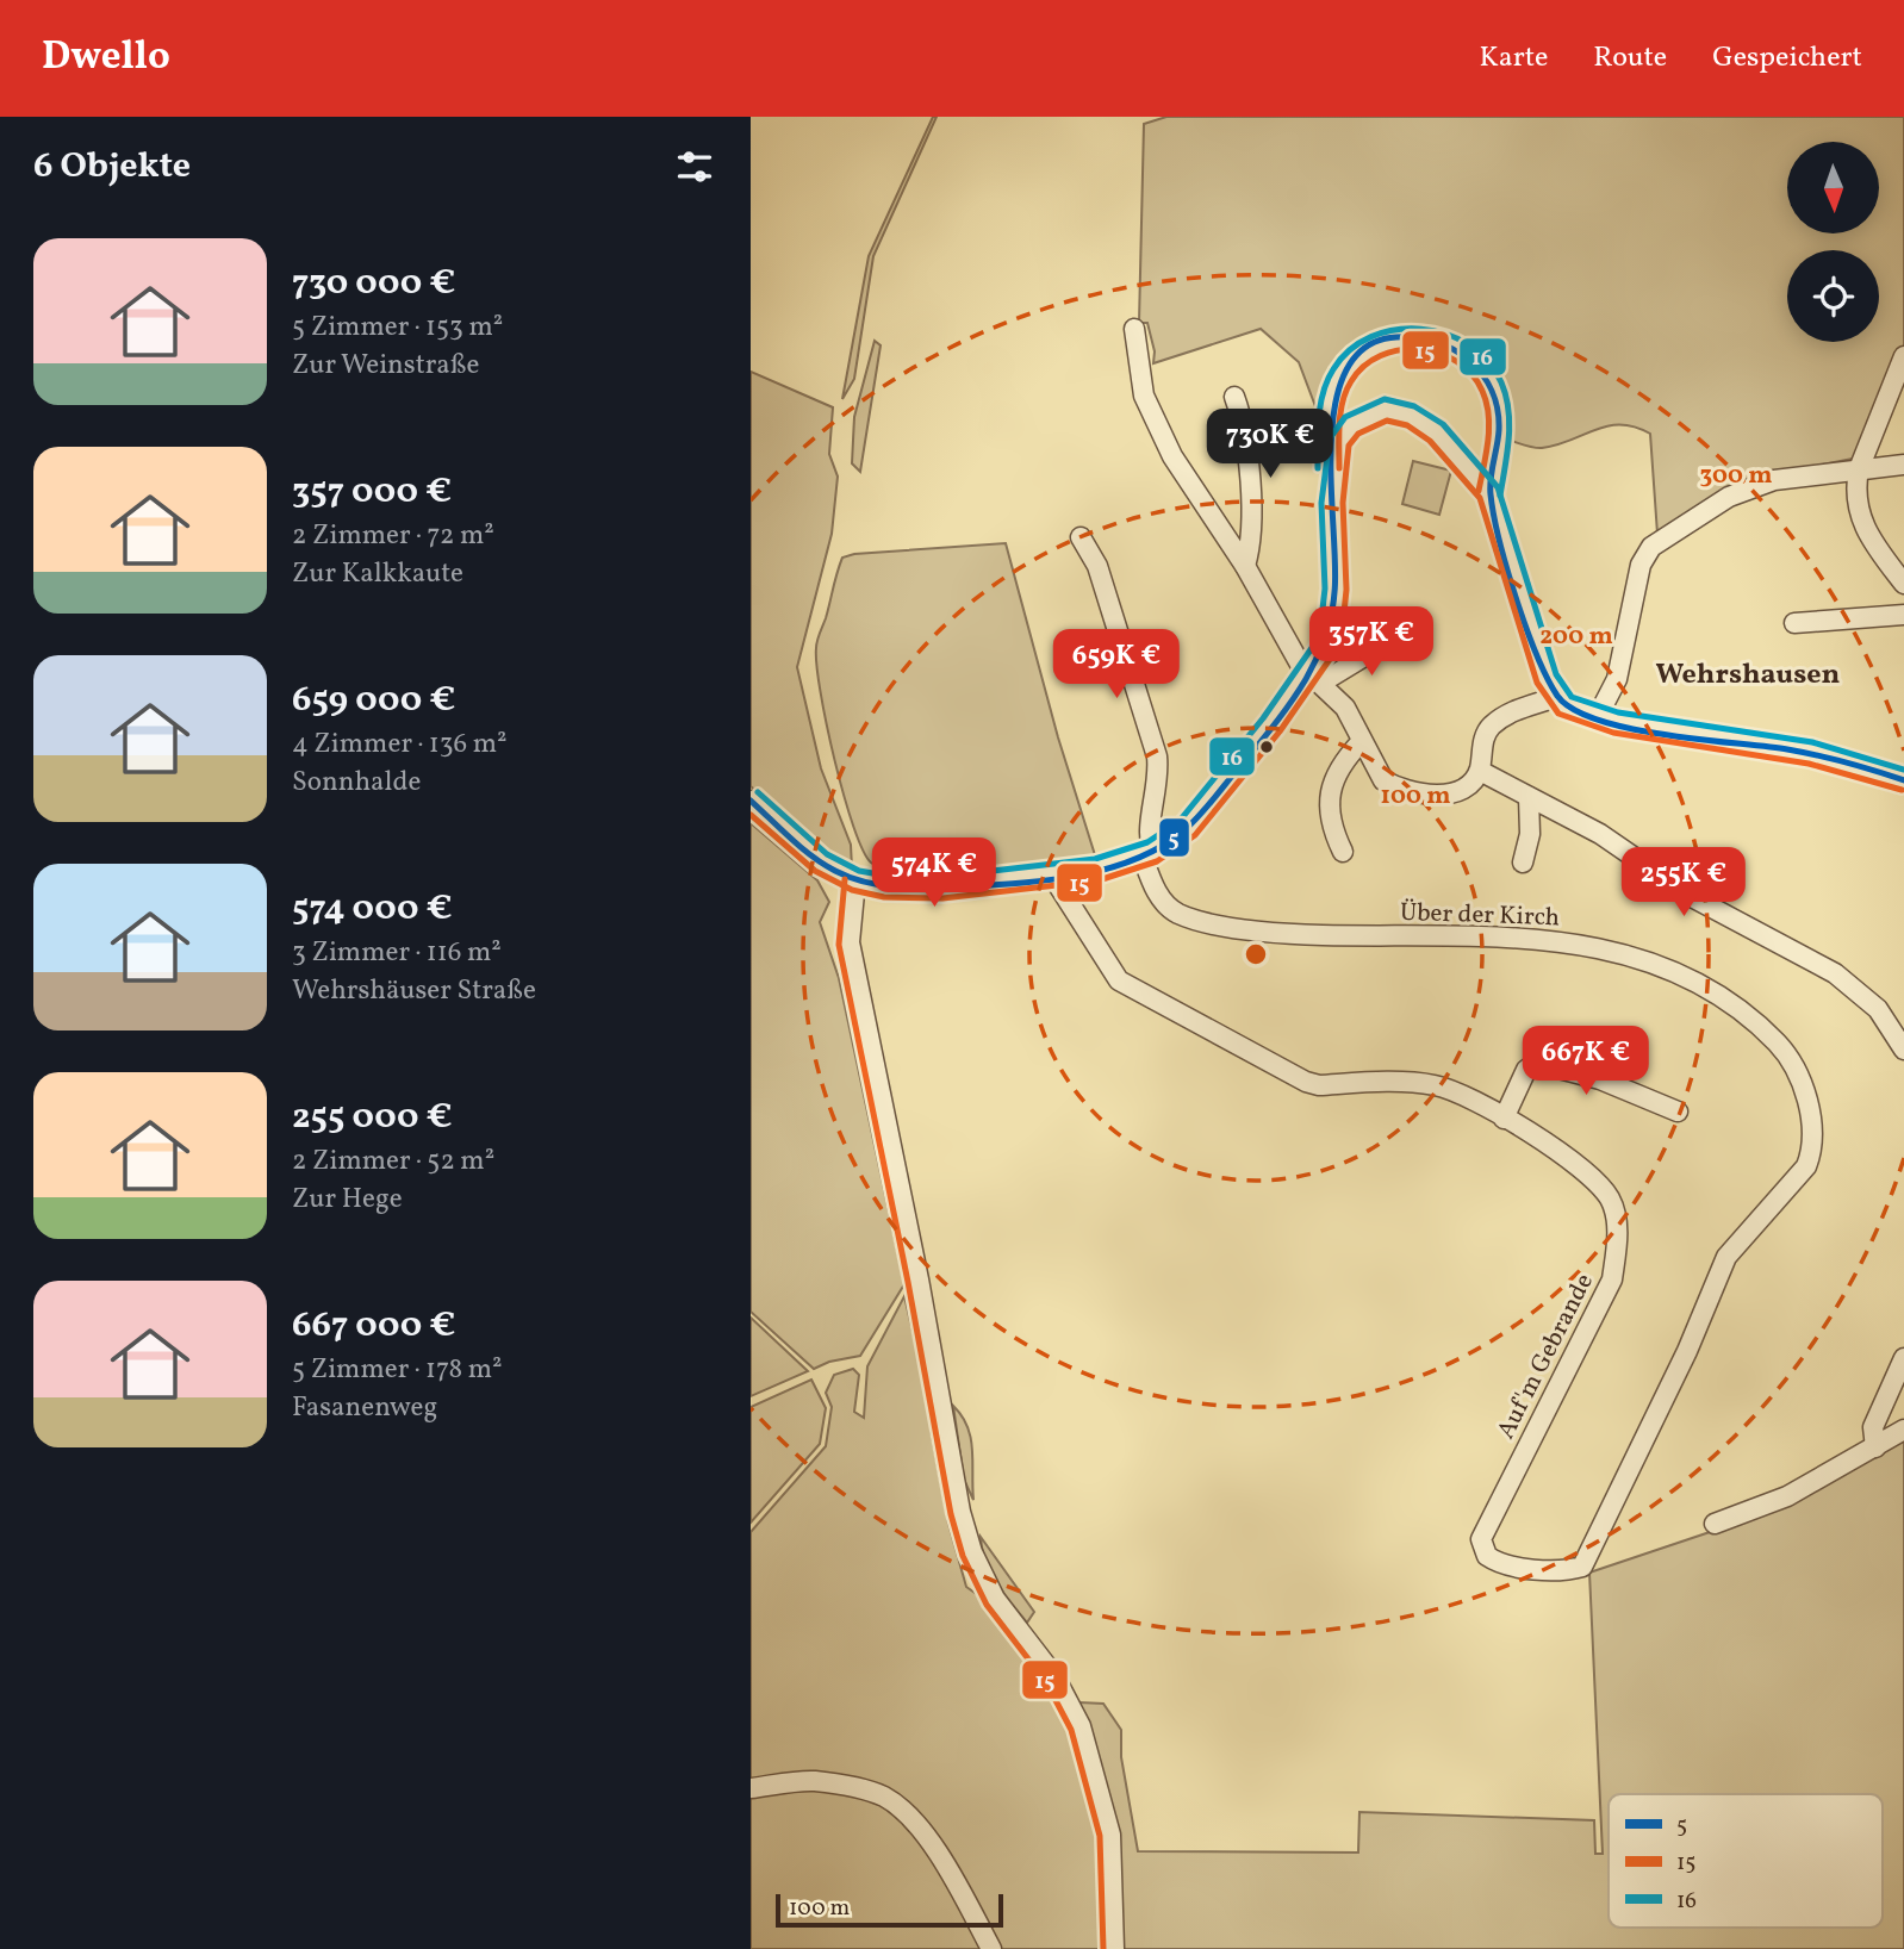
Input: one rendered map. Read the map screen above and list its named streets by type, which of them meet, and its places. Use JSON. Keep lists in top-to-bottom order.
{
  "streets": {
    "street": ["Über der Kirch", "Auf'm Gebrande"]
  },
  "crossings": [
    ["Über der Kirch", "Auf'm Gebrande"]
  ],
  "districts": ["Wehrshausen"],
  "lines": ["transit line 16", "transit line 5", "transit line 15"],
  "legend": ["5", "15", "16"],
  "scale_bar": "100 m",
  "north": "bottom",
  "page": {
    "header": "Dwello",
    "nav": ["Karte", "Route", "Gespeichert"],
    "heading": "6 Objekte",
    "list": [
      {
        "name": "730 000 €",
        "note": "5 Zimmer · 153 m² · Zur Weinstraße"
      },
      {
        "name": "357 000 €",
        "note": "2 Zimmer · 72 m² · Zur Kalkkaute"
      },
      {
        "name": "659 000 €",
        "note": "4 Zimmer · 136 m² · Sonnhalde"
      },
      {
        "name": "574 000 €",
        "note": "3 Zimmer · 116 m² · Wehrshäuser Straße"
      },
      {
        "name": "255 000 €",
        "note": "2 Zimmer · 52 m² · Zur Hege"
      },
      {
        "name": "667 000 €",
        "note": "5 Zimmer · 178 m² · Fasanenweg"
      }
    ],
    "price": [
      "730K €",
      "357K €",
      "659K €",
      "574K €",
      "255K €",
      "667K €"
    ],
    "scale": "100 m"
  },
  "rings": ["300 m", "200 m", "100 m"]
}
